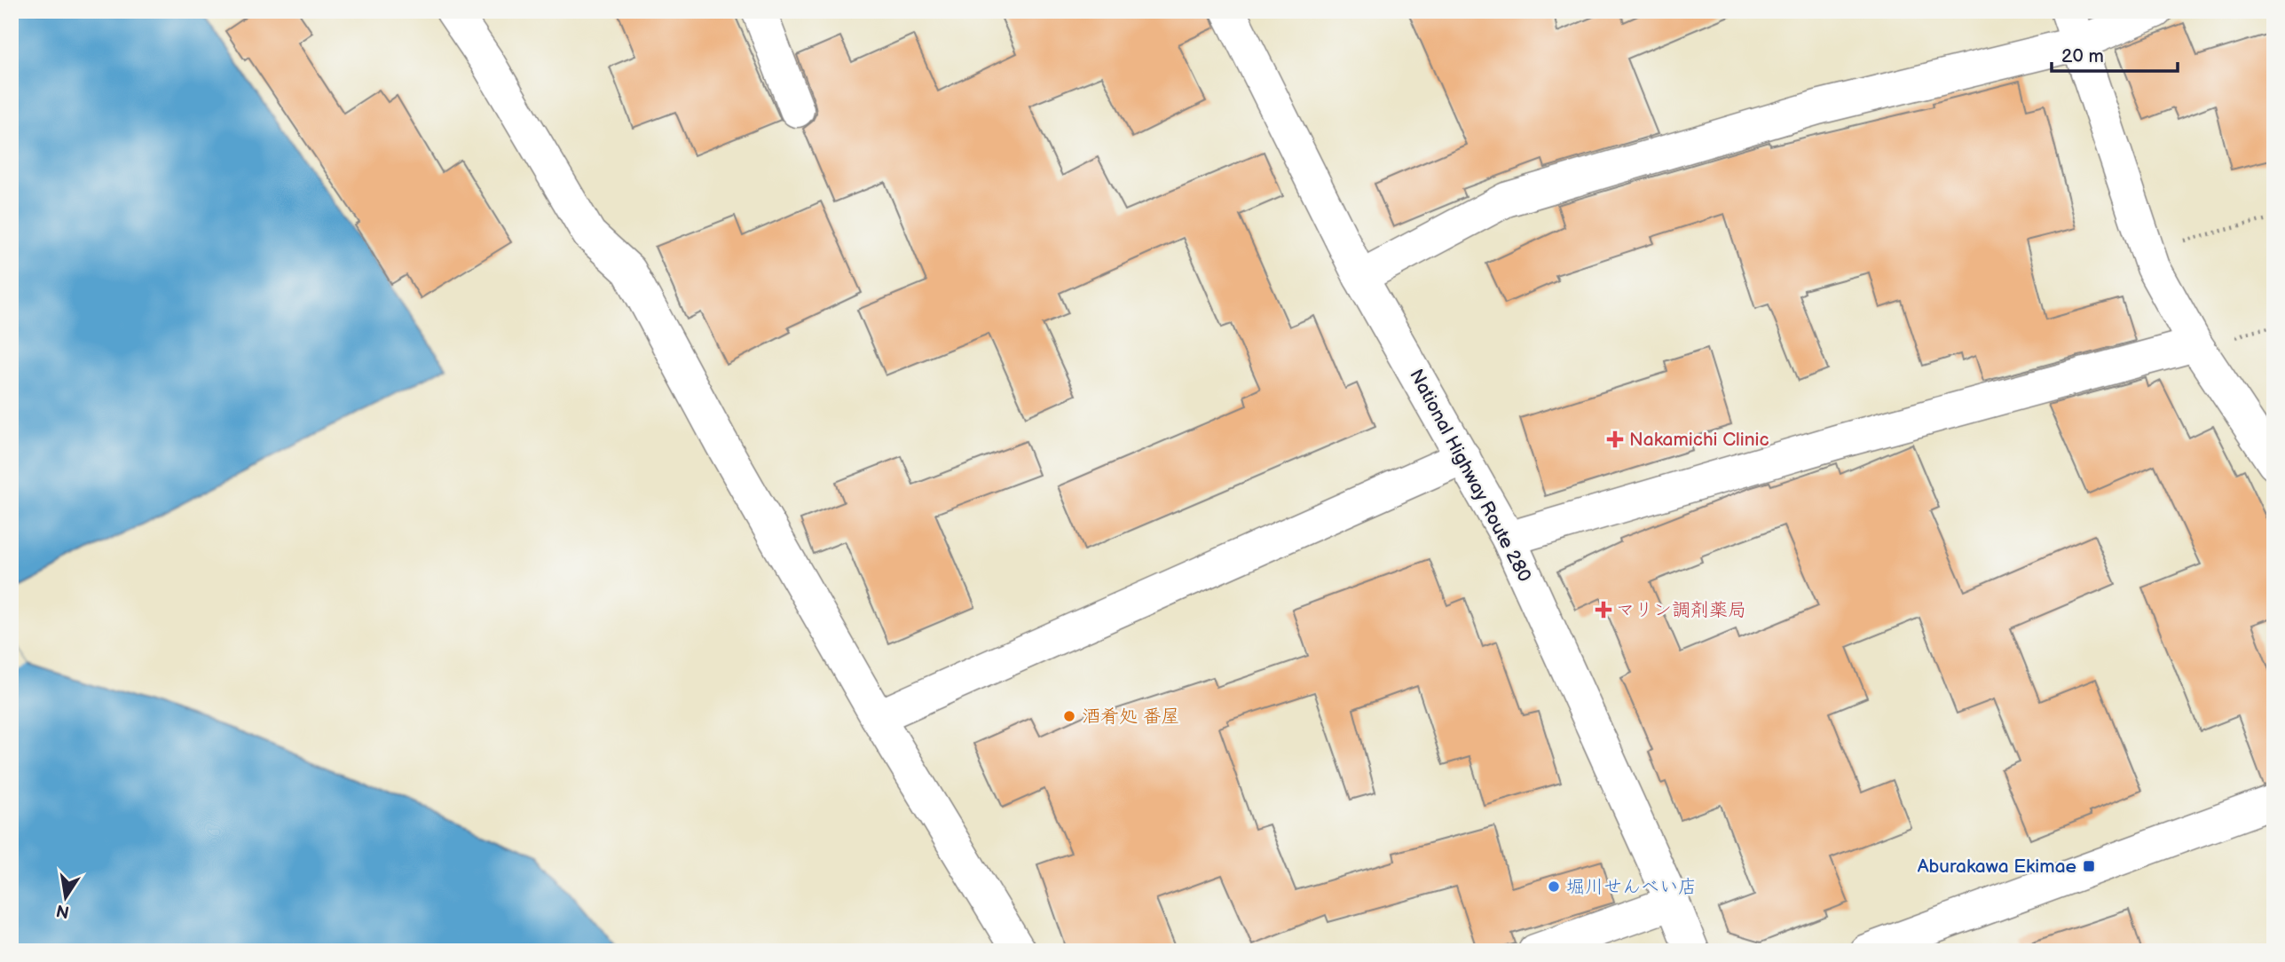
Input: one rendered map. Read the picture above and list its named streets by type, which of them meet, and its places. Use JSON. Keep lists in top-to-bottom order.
{
  "streets": {
    "main road": ["National Highway Route 280"]
  },
  "places": {
    "health": ["Nakamichi Clinic", "マリン調剤薬局"],
    "other": ["酒肴処 番屋", "堀川せんべい店"],
    "transit": ["Aburakawa Ekimae"]
  },
  "scale_bar": "20 m",
  "north": "bottom"
}
